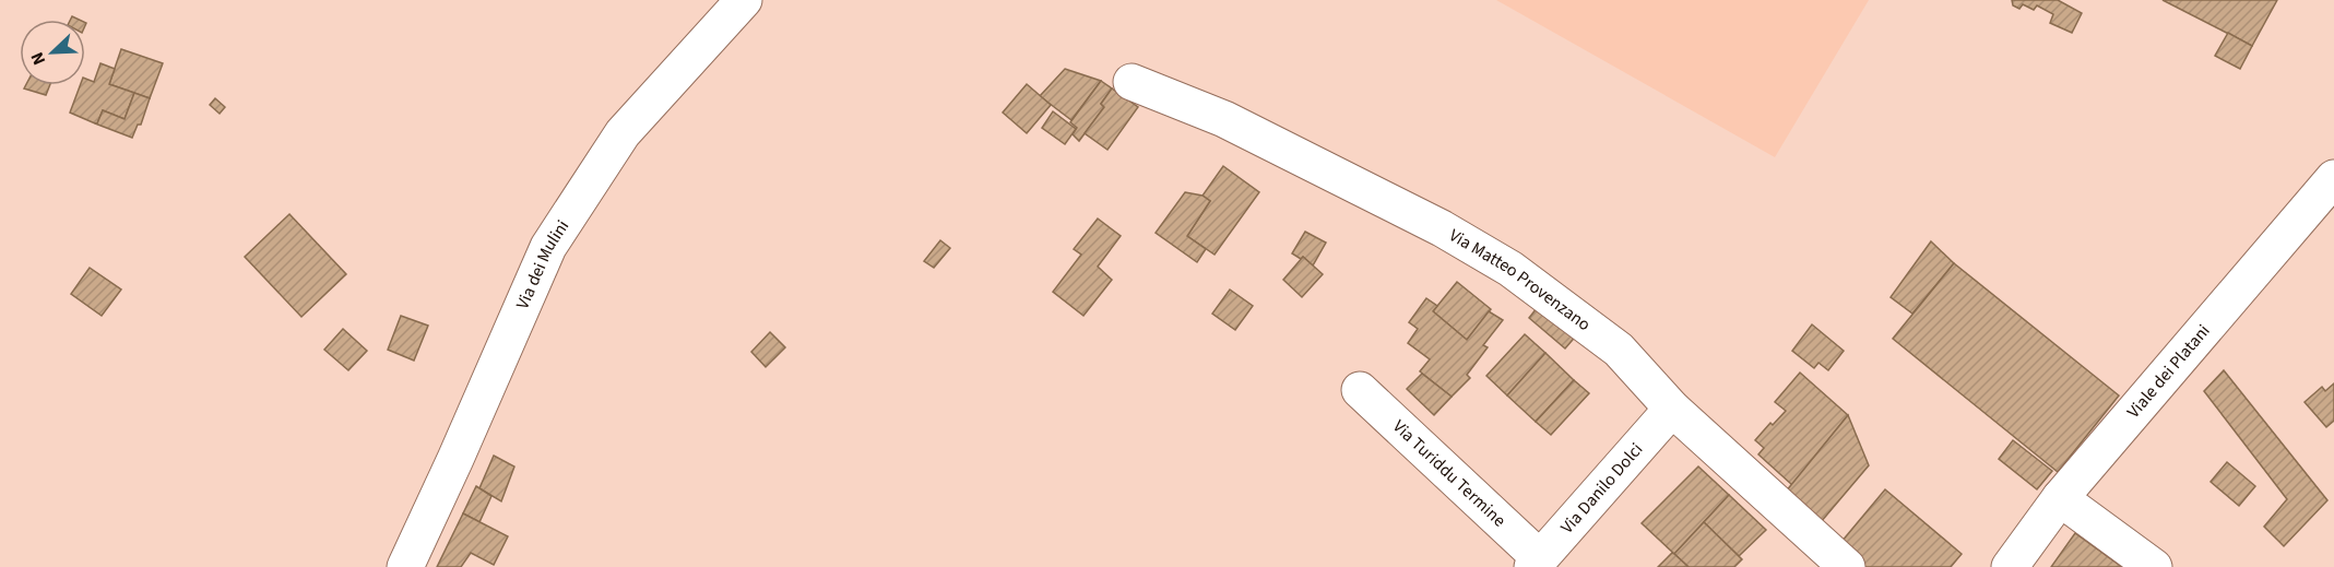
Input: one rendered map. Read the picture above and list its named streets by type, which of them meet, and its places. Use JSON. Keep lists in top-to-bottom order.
{
  "streets": {
    "street": [
      "Via dei Mulini",
      "Via Matteo Provenzano",
      "Viale dei Platani",
      "Via Turiddu Termine",
      "Via Danilo Dolci"
    ]
  },
  "crossings": [
    ["Via Matteo Provenzano", "Via Danilo Dolci"],
    ["Via Turiddu Termine", "Via Danilo Dolci"]
  ],
  "north": "bottom left"
}
